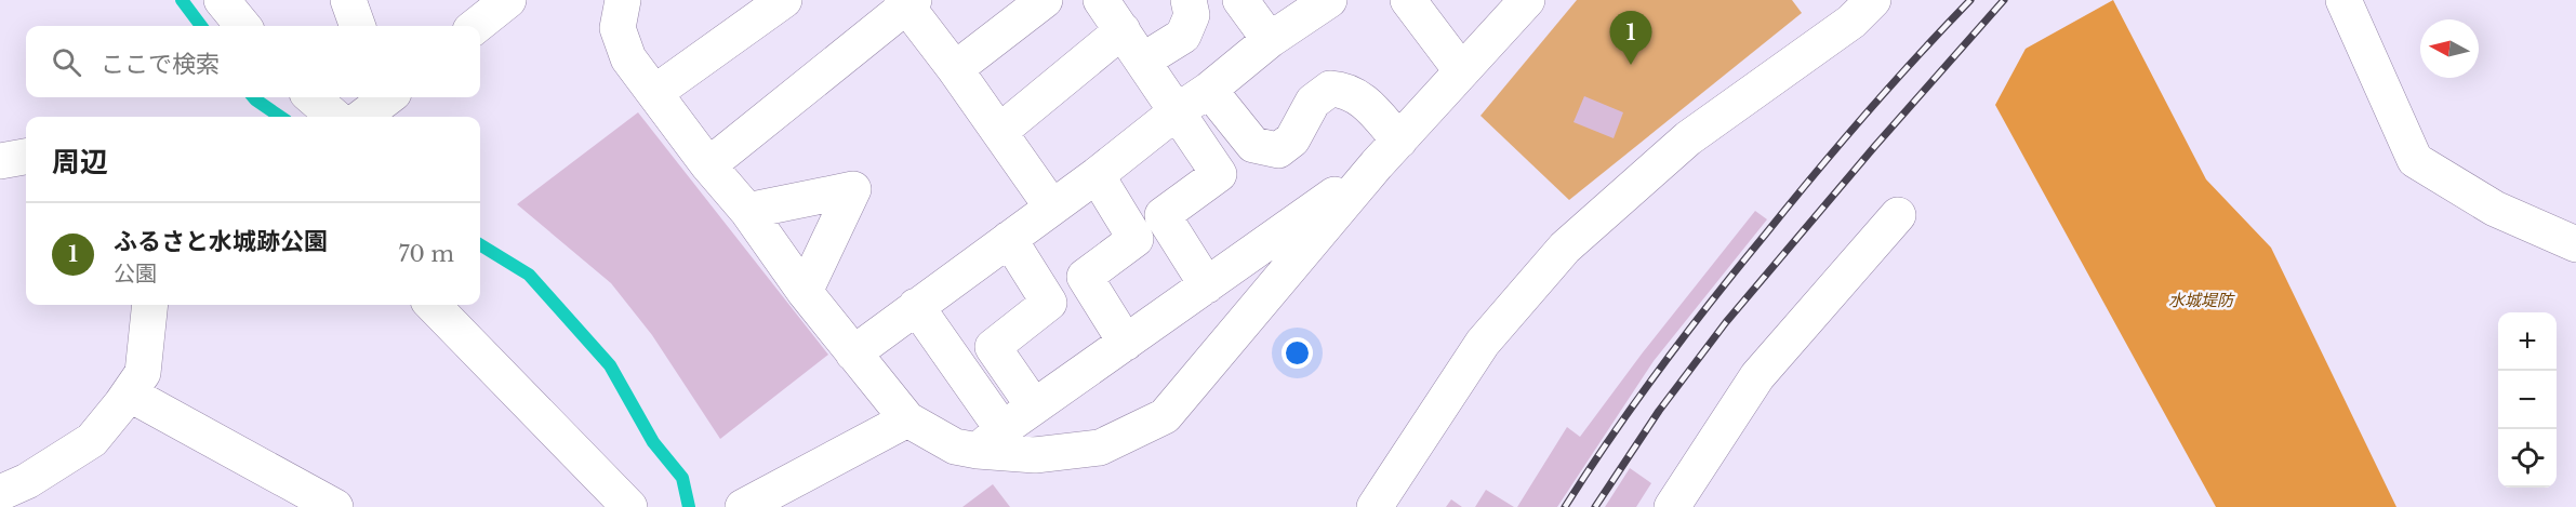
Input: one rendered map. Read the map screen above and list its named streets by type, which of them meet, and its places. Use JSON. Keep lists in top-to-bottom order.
{
  "parks": ["水城堤防"],
  "north": "left",
  "page": {
    "pins": "1",
    "search": "ここで検索",
    "heading": "周辺",
    "list": [
      {
        "mark": "1",
        "name": "ふるさと水城跡公園",
        "note": "公園",
        "value": "70 m"
      }
    ],
    "map_buttons": ["+", "−"]
  }
}
